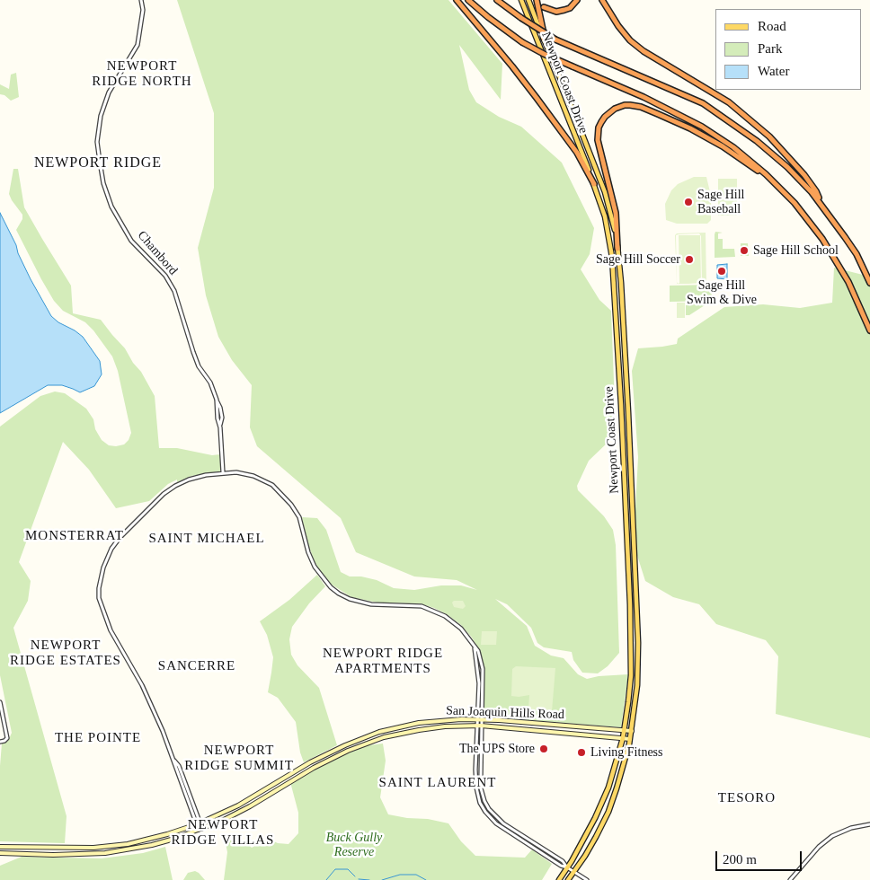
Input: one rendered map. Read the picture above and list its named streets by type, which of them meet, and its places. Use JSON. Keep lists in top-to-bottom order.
{
  "streets": {
    "main road": ["Newport Coast Drive", "San Joaquin Hills Road"],
    "street": ["Chambord"]
  },
  "crossings": [
    ["Newport Coast Drive", "San Joaquin Hills Road"]
  ],
  "districts": [
    "NEWPORT RIDGE NORTH",
    "NEWPORT RIDGE",
    "MONSTERRAT",
    "SAINT MICHAEL",
    "NEWPORT RIDGE ESTATES",
    "NEWPORT RIDGE APARTMENTS",
    "SANCERRE",
    "THE POINTE",
    "NEWPORT RIDGE SUMMIT",
    "SAINT LAURENT",
    "TESORO",
    "NEWPORT RIDGE VILLAS"
  ],
  "parks": ["Buck Gully Reserve"],
  "places": [
    "Sage Hill Baseball",
    "Sage Hill School",
    "Sage Hill Soccer",
    "Sage Hill Swim & Dive",
    "The UPS Store",
    "Living Fitness"
  ],
  "legend": ["Road", "Park", "Water"],
  "scale_bar": "200 m"
}
